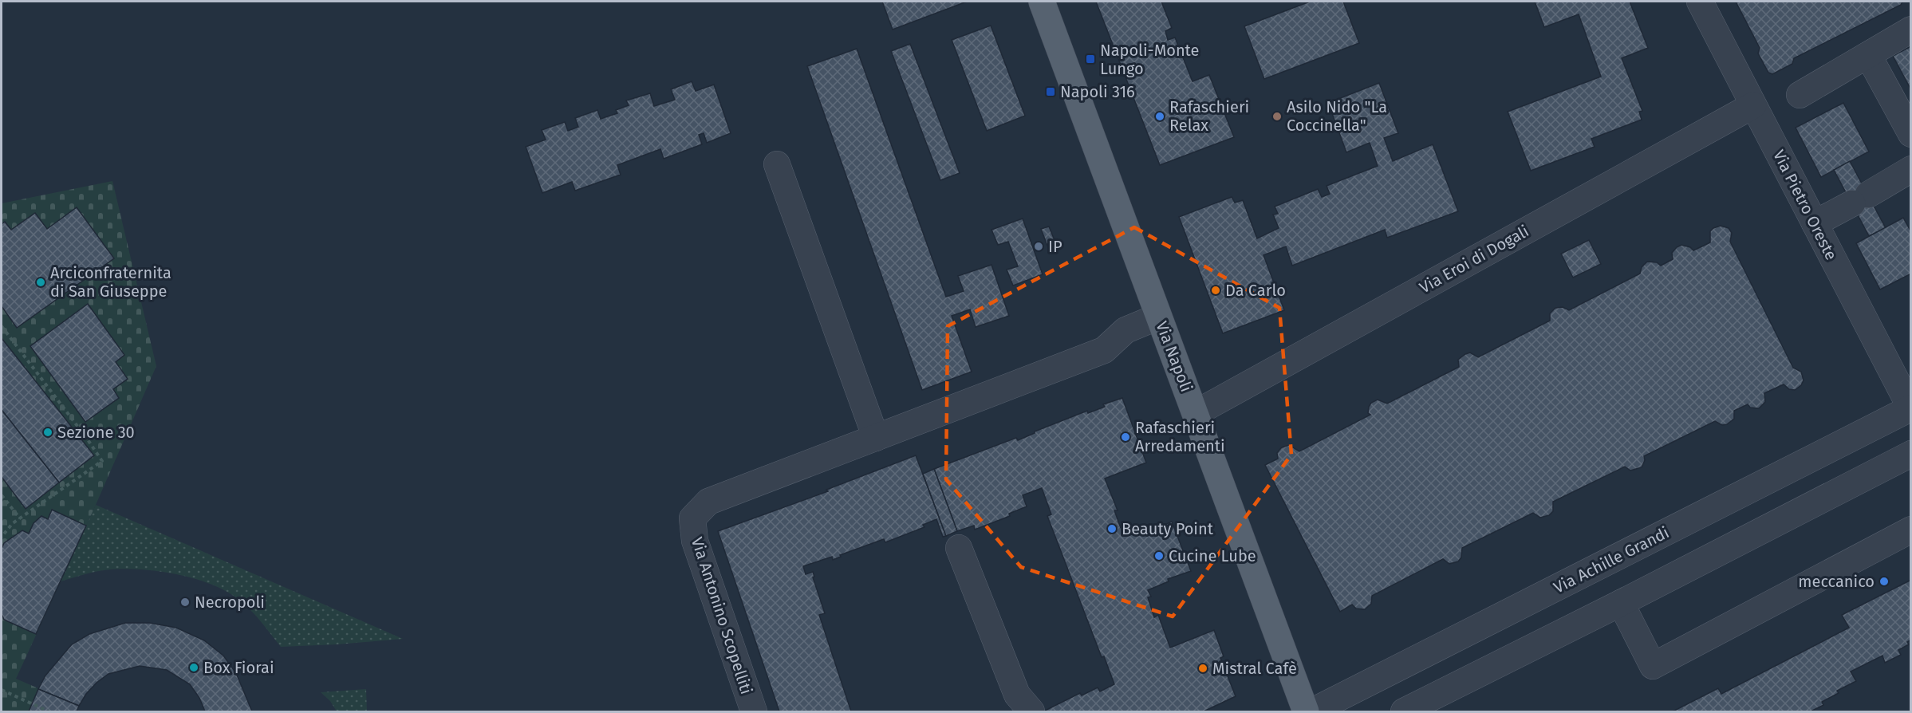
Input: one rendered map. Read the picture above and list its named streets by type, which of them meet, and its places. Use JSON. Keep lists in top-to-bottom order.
{
  "streets": {
    "main road": ["Via Napoli"],
    "street": [
      "Via Pietro Oreste",
      "Via Eroi di Dogali",
      "Via Achille Grandi",
      "Via Antonino Scopelliti"
    ]
  },
  "crossings": [
    ["Via Pietro Oreste", "Via Eroi di Dogali"],
    ["Via Pietro Oreste", "Via Achille Grandi"],
    ["Via Eroi di Dogali", "Via Napoli"]
  ],
  "places": {
    "transit": ["Napoli-Monte Lungo", "Napoli 316"],
    "other": [
      "Rafaschieri Relax",
      "Asilo Nido \"La Coccinella\"",
      "IP",
      "Arciconfraternita di San Giuseppe",
      "Da Carlo",
      "Sezione 30",
      "Rafaschieri Arredamenti",
      "Beauty Point",
      "Cucine Lube",
      "meccanico",
      "Necropoli",
      "Box Fiorai",
      "Mistral Cafè"
    ]
  }
}
